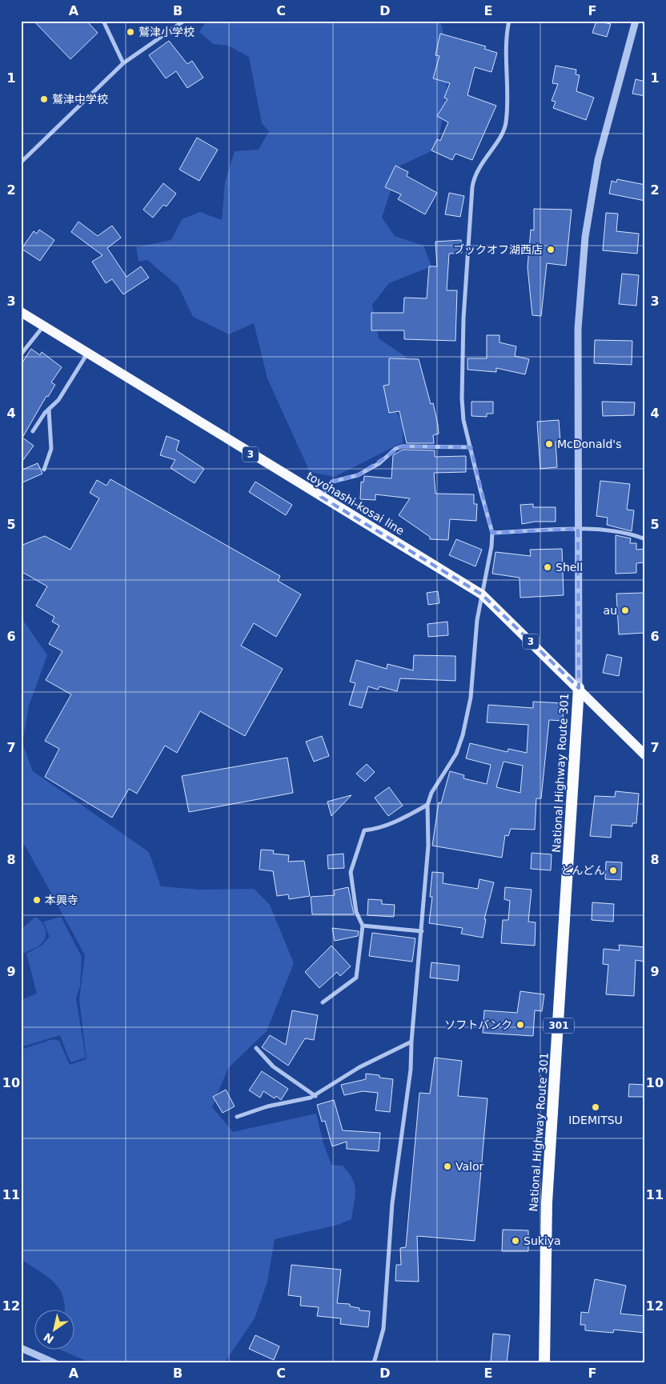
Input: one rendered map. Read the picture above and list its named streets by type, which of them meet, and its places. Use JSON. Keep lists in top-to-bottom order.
{
  "streets": {
    "highway": ["National Highway Route 301", "301"],
    "main road": ["3", "toyohashi-kosai line"]
  },
  "crossings": [
    ["toyohashi-kosai line", "National Highway Route 301"]
  ],
  "places": [
    "鷲津小学校",
    "鷲津中学校",
    "ブックオフ湖西店",
    "McDonald's",
    "Shell",
    "au",
    "どんどん",
    "本興寺",
    "ソフトバンク",
    "IDEMITSU",
    "Valor",
    "Sukiya"
  ],
  "north": "bottom left",
  "grid": {
    "columns": [
      "A",
      "B",
      "C",
      "D",
      "E",
      "F"
    ],
    "rows": [
      "1",
      "2",
      "3",
      "4",
      "5",
      "6",
      "7",
      "8",
      "9",
      "10",
      "11",
      "12"
    ]
  }
}
